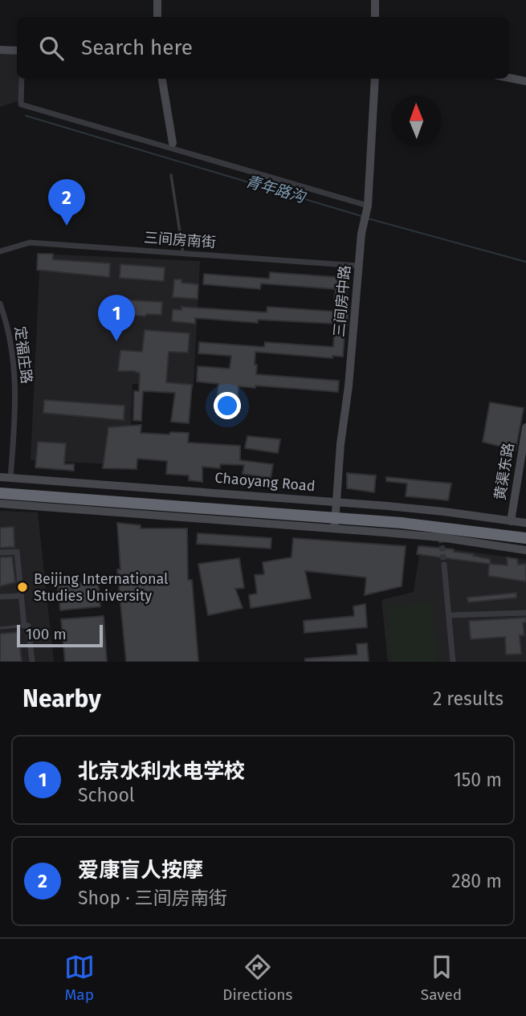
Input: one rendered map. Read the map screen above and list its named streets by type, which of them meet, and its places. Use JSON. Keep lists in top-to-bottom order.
{
  "streets": {
    "highway": ["Chaoyang Road"],
    "street": [
      "三间房南街",
      "三间房中路",
      "定福庄路",
      "黄渠东路"
    ]
  },
  "crossings": [
    ["三间房南街", "三间房中路"],
    ["三间房中路", "Chaoyang Road"],
    ["定福庄路", "Chaoyang Road"],
    ["黄渠东路", "Chaoyang Road"]
  ],
  "water": ["青年路沟"],
  "places": ["Beijing International Studies University"],
  "scale_bar": "100 m",
  "north": "top",
  "page": {
    "search": "Search here",
    "pins": ["2", "1"],
    "scale": "100 m",
    "heading": ["Nearby", "2 results"],
    "list": [
      {
        "mark": "1",
        "name": "北京水利水电学校",
        "note": "School",
        "value": "150 m"
      },
      {
        "mark": "2",
        "name": "爱康盲人按摩",
        "note": "Shop · 三间房南街",
        "value": "280 m"
      }
    ],
    "nav": ["Map", "Directions", "Saved"]
  }
}
